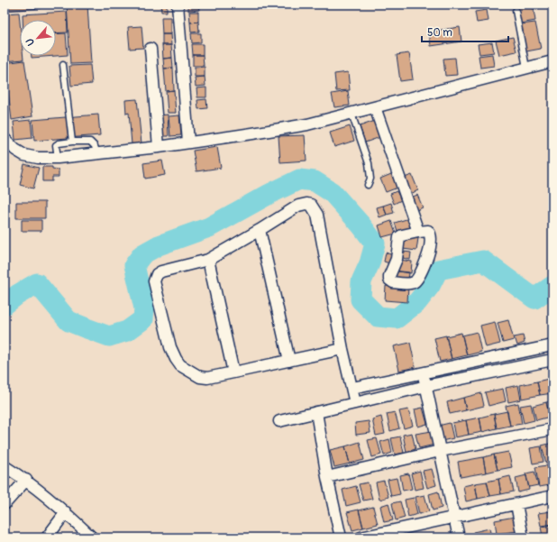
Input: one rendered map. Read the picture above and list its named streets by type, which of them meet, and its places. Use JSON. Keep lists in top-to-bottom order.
{
  "scale_bar": "50 m",
  "north": "bottom left"
}
